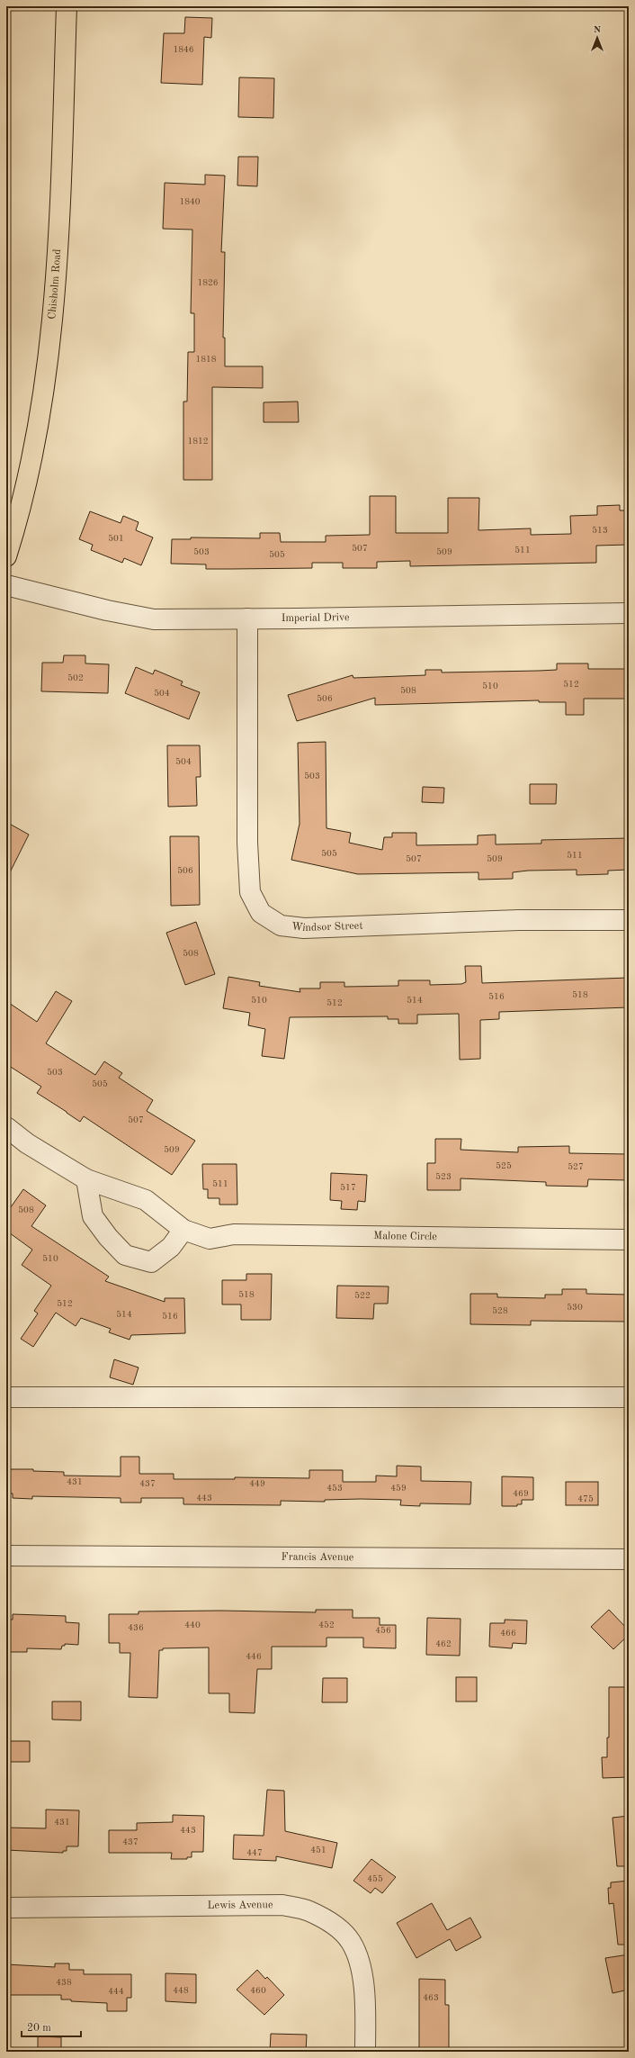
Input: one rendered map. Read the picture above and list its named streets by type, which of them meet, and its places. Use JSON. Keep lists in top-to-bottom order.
{
  "streets": {
    "main road": ["Chisholm Road"],
    "street": [
      "Imperial Drive",
      "Windsor Street",
      "Malone Circle",
      "Francis Avenue",
      "Lewis Avenue"
    ]
  },
  "crossings": [
    ["Imperial Drive", "Windsor Street"]
  ],
  "house_numbers": [
    "1846",
    "1840",
    "1826",
    "1818",
    "1812",
    "513",
    "501",
    "507",
    "511",
    "503",
    "509",
    "505",
    "502",
    "512",
    "510",
    "508",
    "504",
    "506",
    "504",
    "503",
    "505",
    "511",
    "507",
    "509",
    "506",
    "508",
    "518",
    "516",
    "510",
    "514",
    "512",
    "503",
    "505",
    "507",
    "509",
    "525",
    "527",
    "523",
    "511",
    "517",
    "508",
    "510",
    "518",
    "522",
    "512",
    "530",
    "528",
    "514",
    "516",
    "431",
    "437",
    "449",
    "453",
    "459",
    "469",
    "443",
    "475",
    "440",
    "452",
    "436",
    "456",
    "466",
    "462",
    "446",
    "431",
    "443",
    "437",
    "451",
    "447",
    "455",
    "438",
    "448",
    "460",
    "444",
    "463"
  ],
  "scale_bar": "20 m",
  "north": "top"
}
